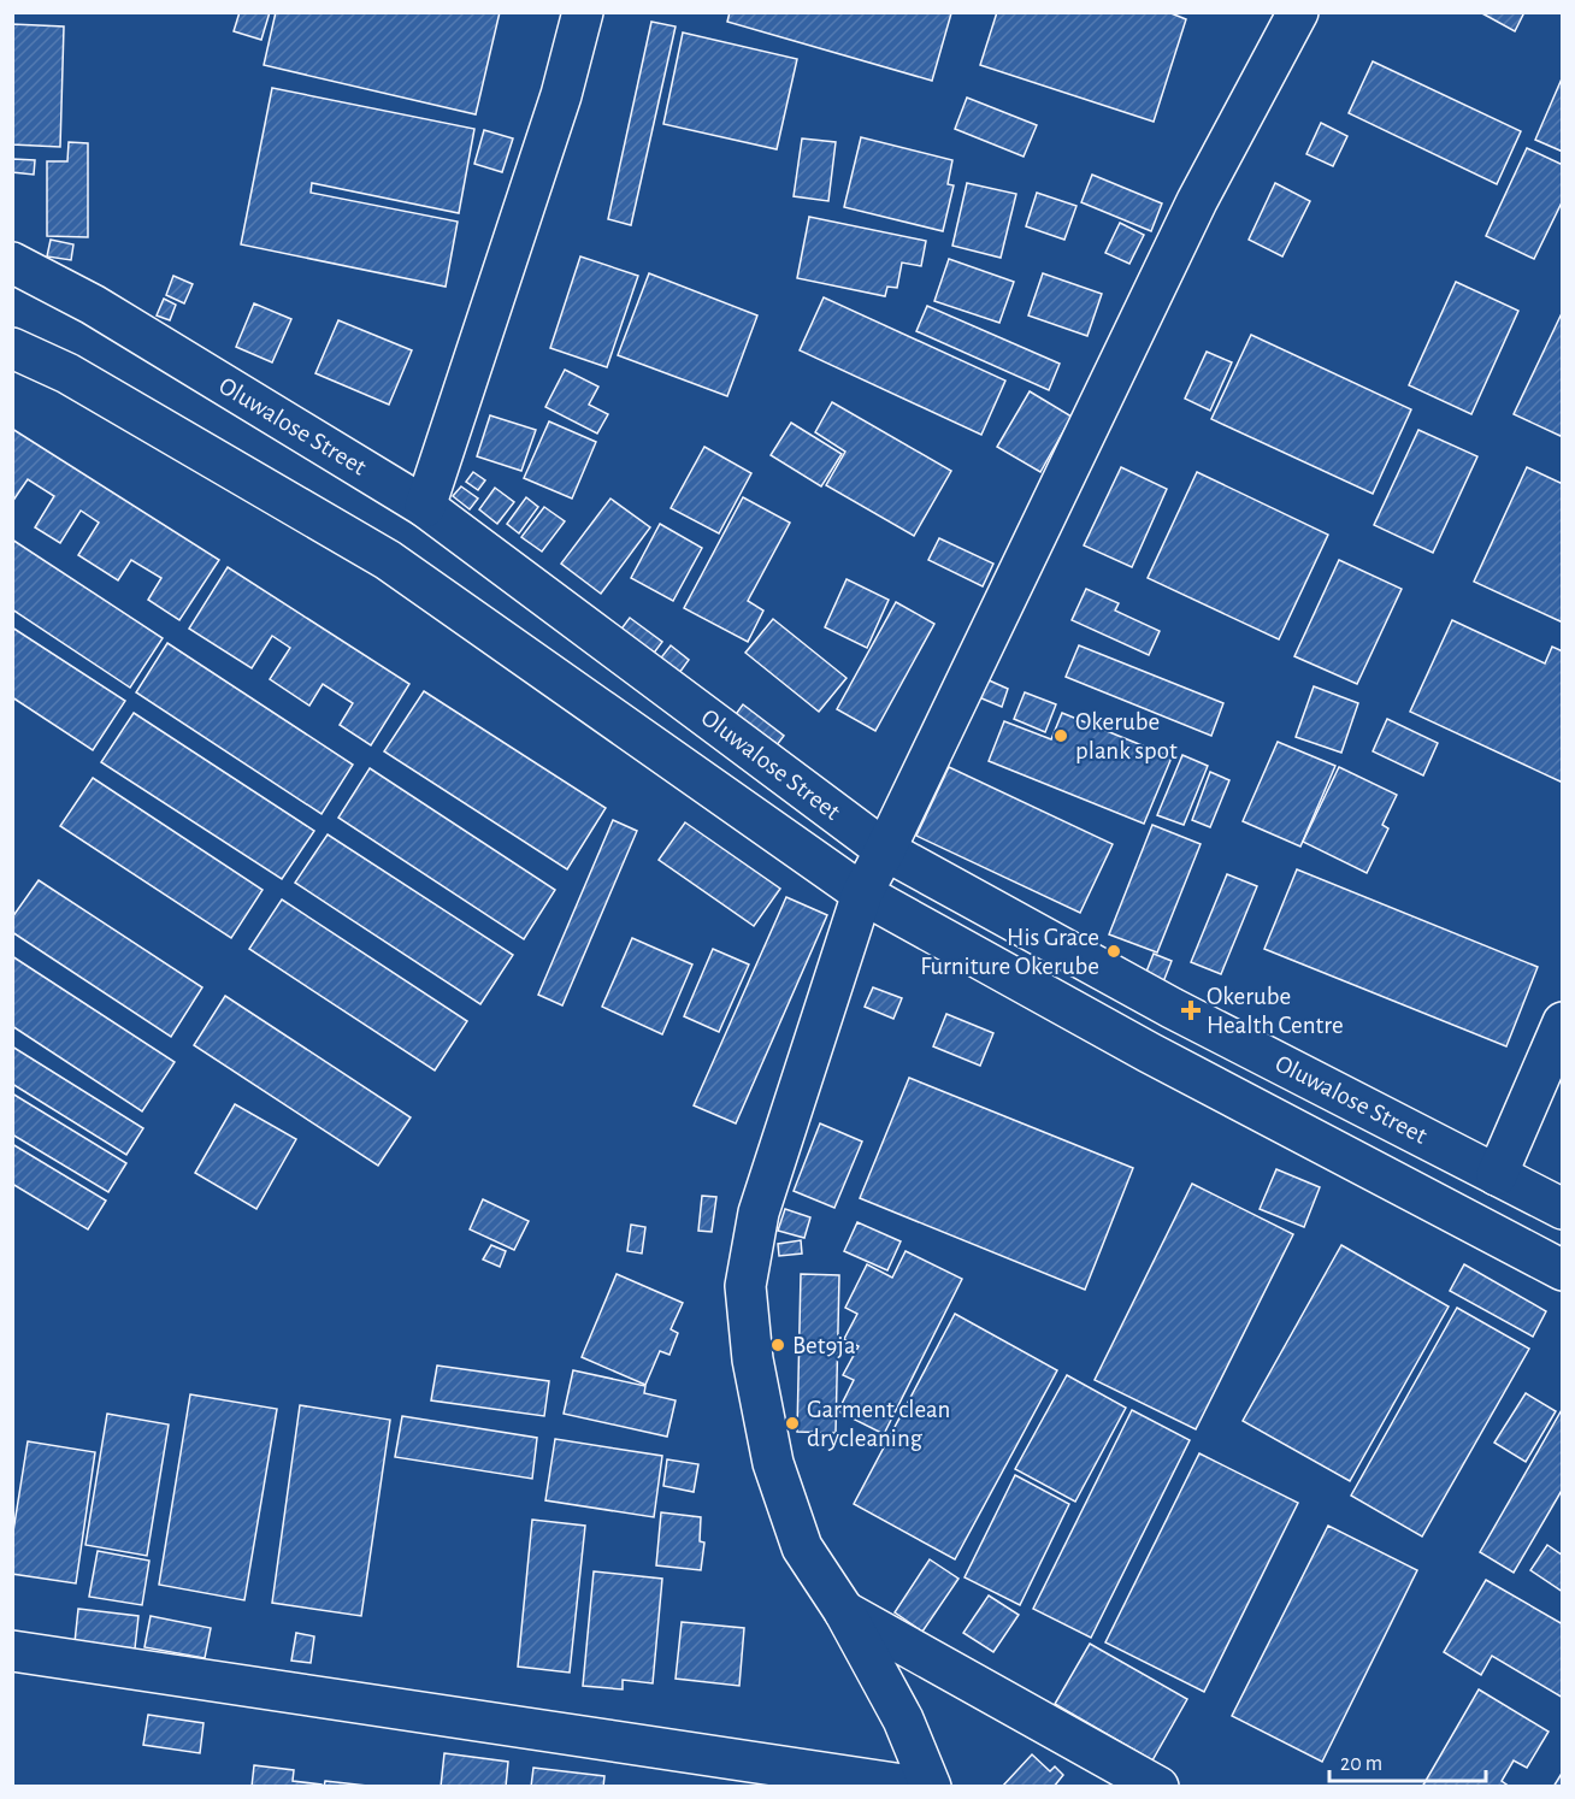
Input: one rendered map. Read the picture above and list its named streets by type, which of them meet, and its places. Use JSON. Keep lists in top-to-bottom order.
{
  "streets": {
    "street": ["Oluwalose Street"]
  },
  "places": {
    "other": [
      "Okerube plank spot",
      "His Grace Furniture Okerube",
      "Bet9ja",
      "Garment clean drycleaning"
    ],
    "health": ["Okerube Health Centre"]
  },
  "scale_bar": "20 m"
}
